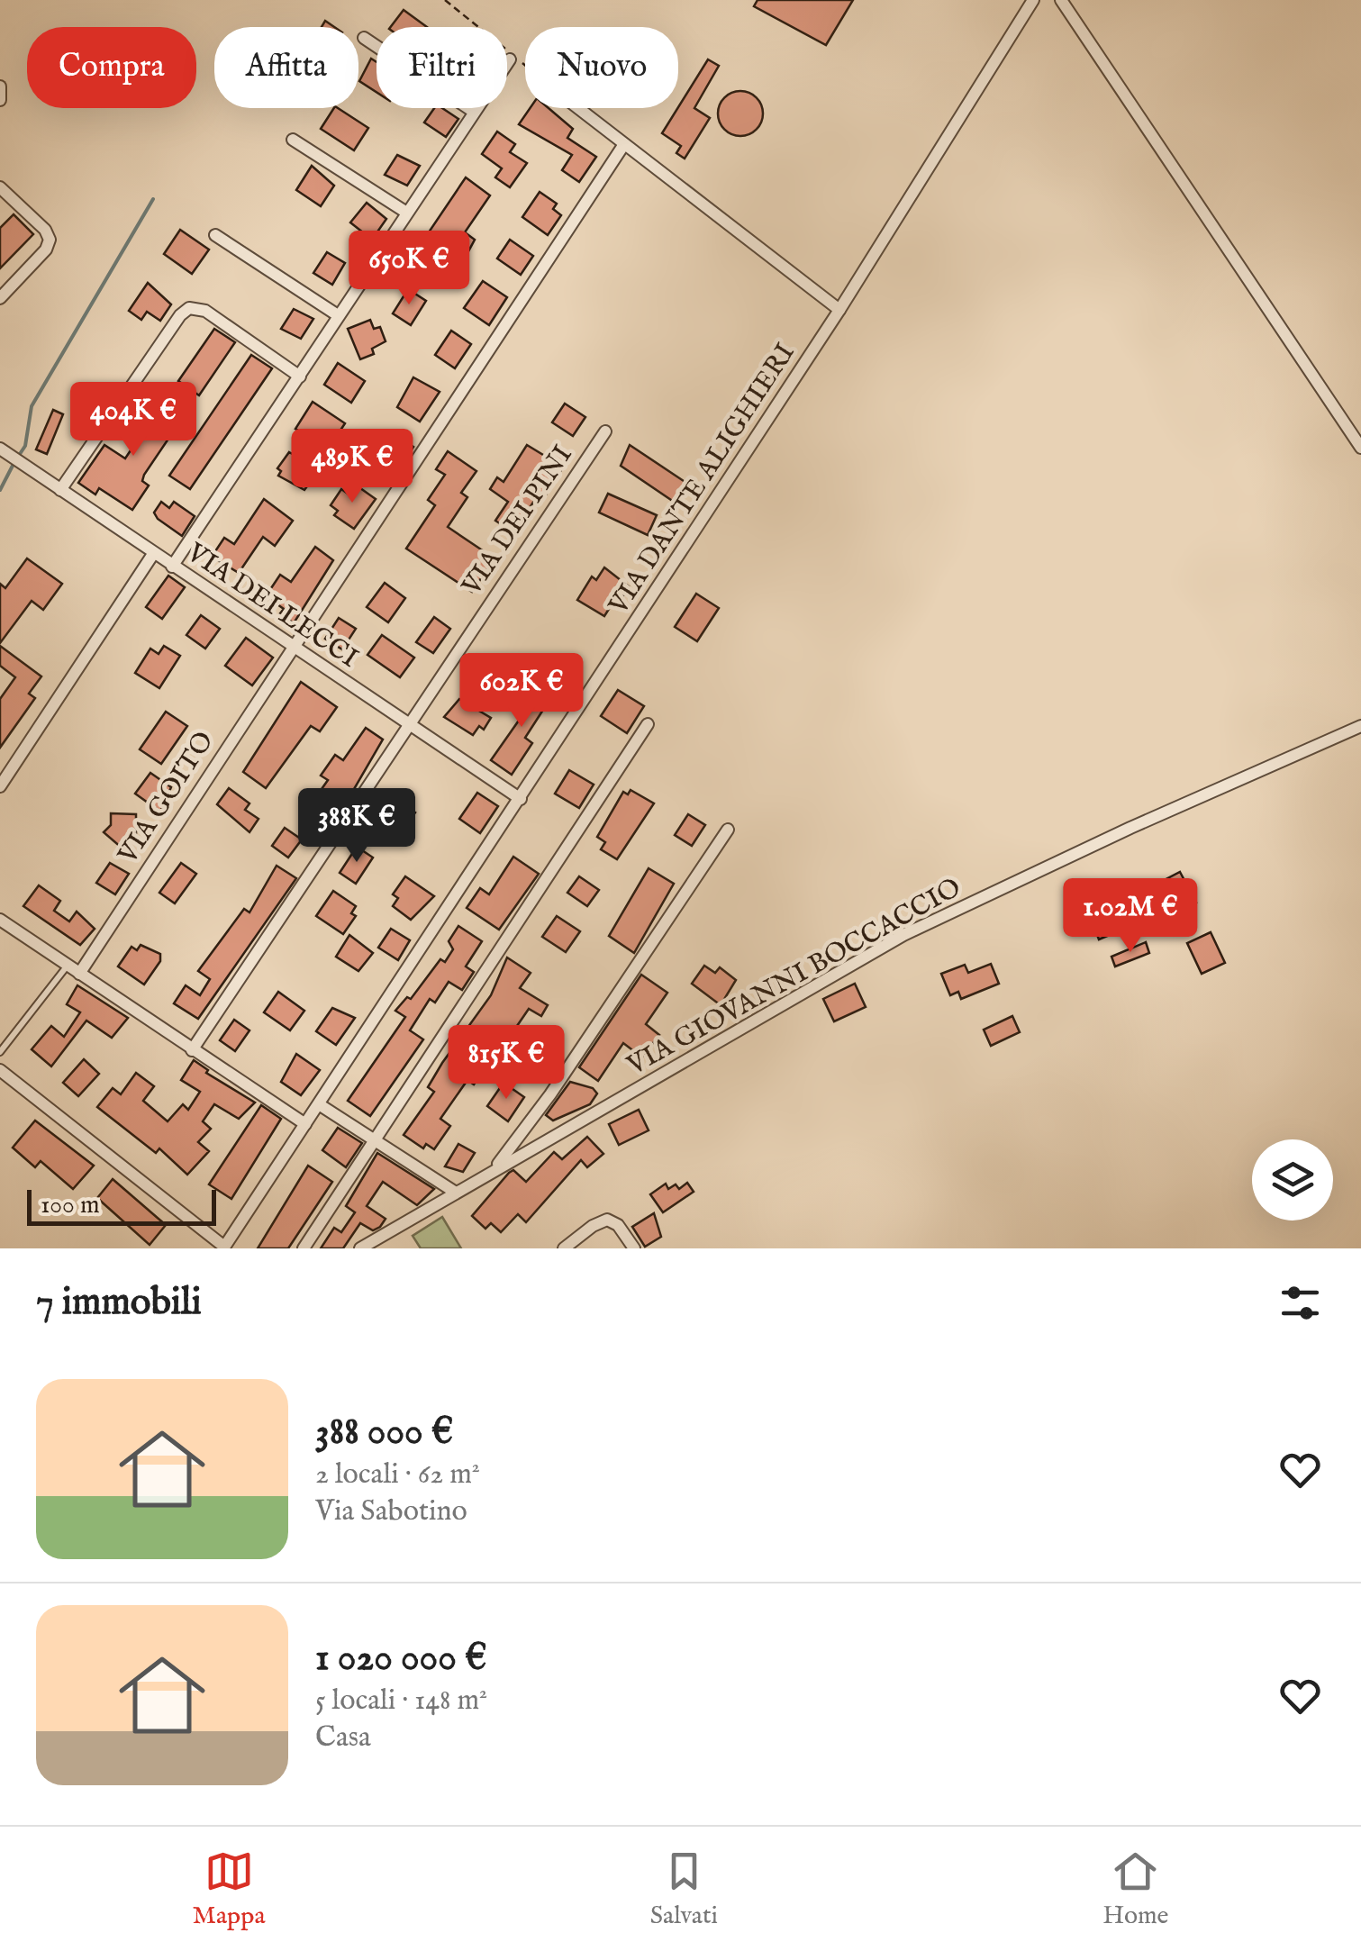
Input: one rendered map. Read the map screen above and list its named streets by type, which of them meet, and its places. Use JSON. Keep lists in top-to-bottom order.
{
  "streets": {
    "street": [
      "VIA DANTE ALIGHIERI",
      "VIA DEI PINI",
      "VIA DEI LECCI",
      "VIA GOITO",
      "VIA GIOVANNI BOCCACCIO"
    ]
  },
  "crossings": [
    ["VIA DANTE ALIGHIERI", "VIA DEI LECCI"],
    ["VIA DEI PINI", "VIA DEI LECCI"],
    ["VIA DEI LECCI", "VIA GOITO"]
  ],
  "scale_bar": "100 m",
  "page": {
    "chip": [
      "Compra",
      "Affitta",
      "Filtri",
      "Nuovo"
    ],
    "price": [
      "650K €",
      "404K €",
      "489K €",
      "602K €",
      "388K €",
      "1.02M €",
      "815K €"
    ],
    "scale": "100 m",
    "heading": "7 immobili",
    "list": [
      {
        "name": "388 000 €",
        "note": "2 locali · 62 m² · Via Sabotino"
      },
      {
        "name": "1 020 000 €",
        "note": "5 locali · 148 m² · Casa"
      }
    ],
    "tabs": ["Mappa", "Salvati", "Home"]
  }
}
